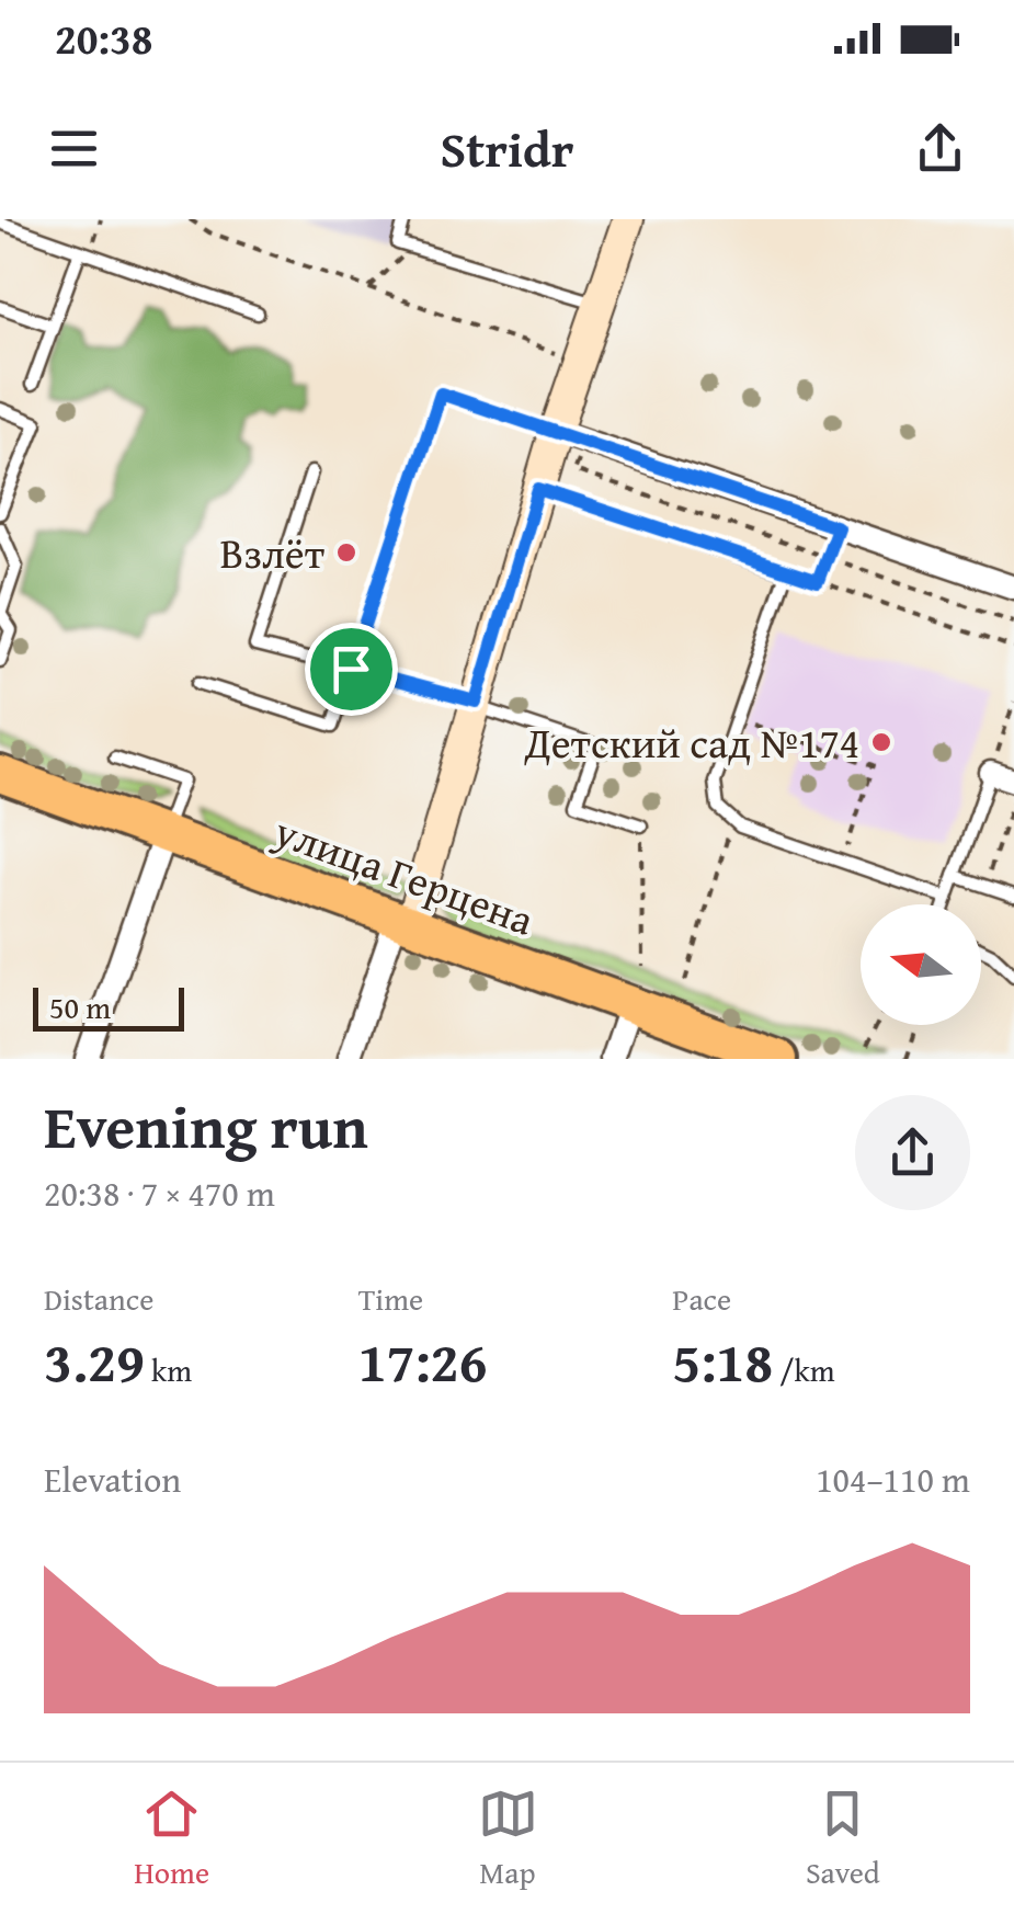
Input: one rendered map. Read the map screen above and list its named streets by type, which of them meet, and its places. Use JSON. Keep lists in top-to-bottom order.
{
  "streets": {
    "main road": ["улица Герцена"]
  },
  "places": ["Взлёт", "Детский сад №174"],
  "scale_bar": "50 m",
  "north": "left",
  "page": {
    "status": "20:38",
    "header": "Stridr",
    "scale": "50 m",
    "heading": ["Evening run", "20:38 · 7 × 470 m"],
    "stats": [
      ["Distance", "3.29 km"],
      ["Time", "17:26"],
      ["Pace", "5:18 /km"]
    ],
    "chart": ["Elevation", "104–110 m"],
    "tabs": ["Home", "Map", "Saved"]
  }
}
